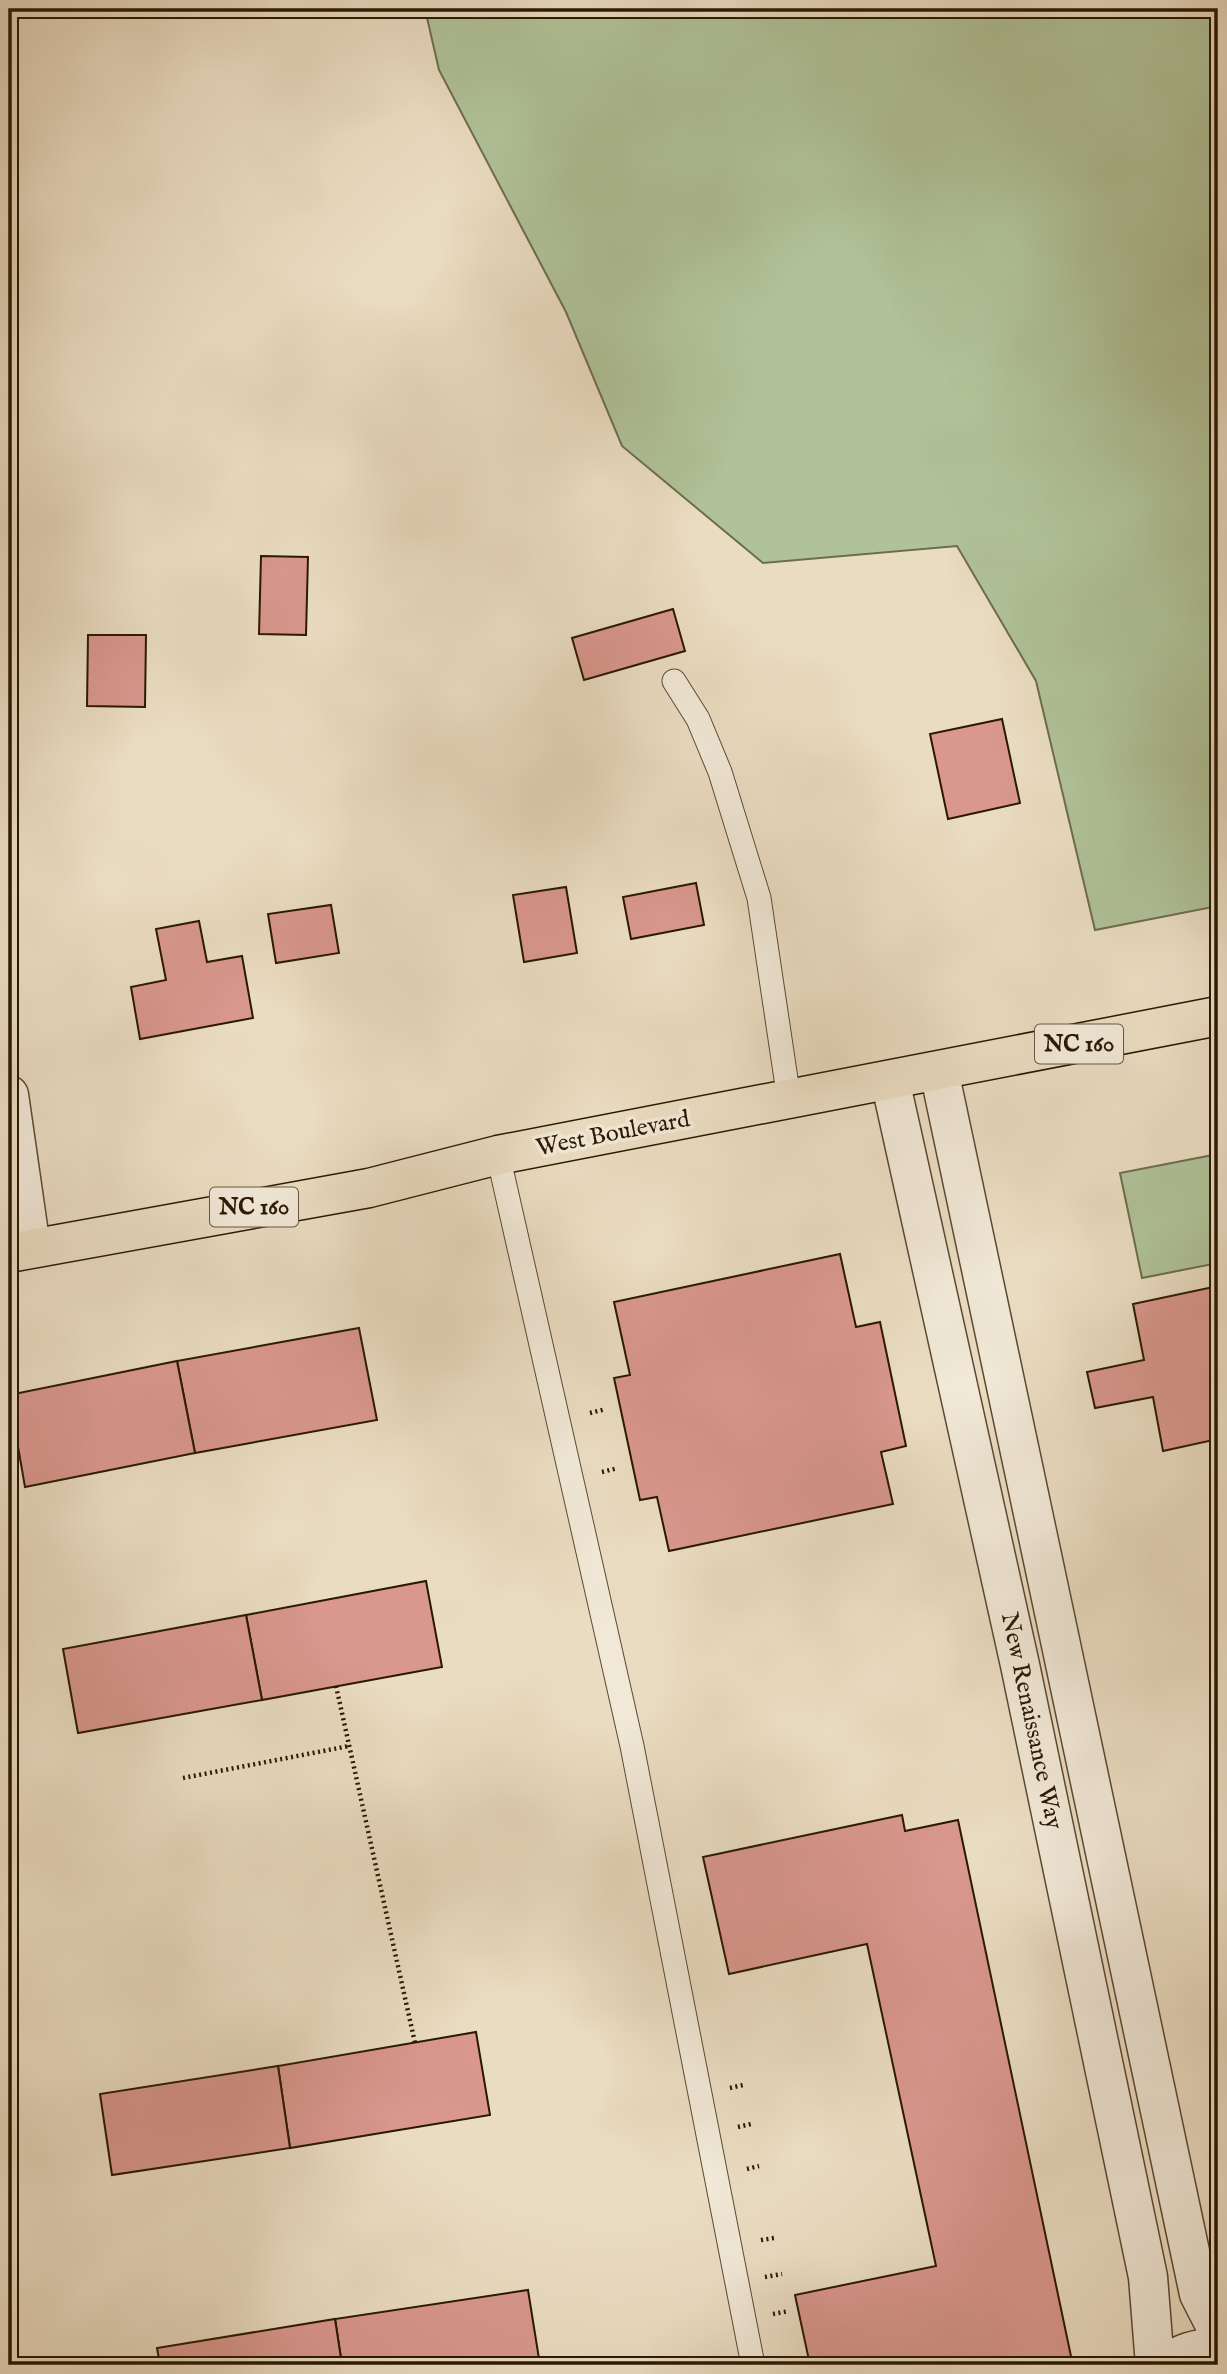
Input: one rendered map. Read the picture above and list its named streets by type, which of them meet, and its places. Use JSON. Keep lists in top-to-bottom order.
{
  "streets": {
    "main road": ["NC 160", "West Boulevard"],
    "street": ["New Renaissance Way"]
  },
  "crossings": [
    ["West Boulevard", "New Renaissance Way"]
  ]
}
